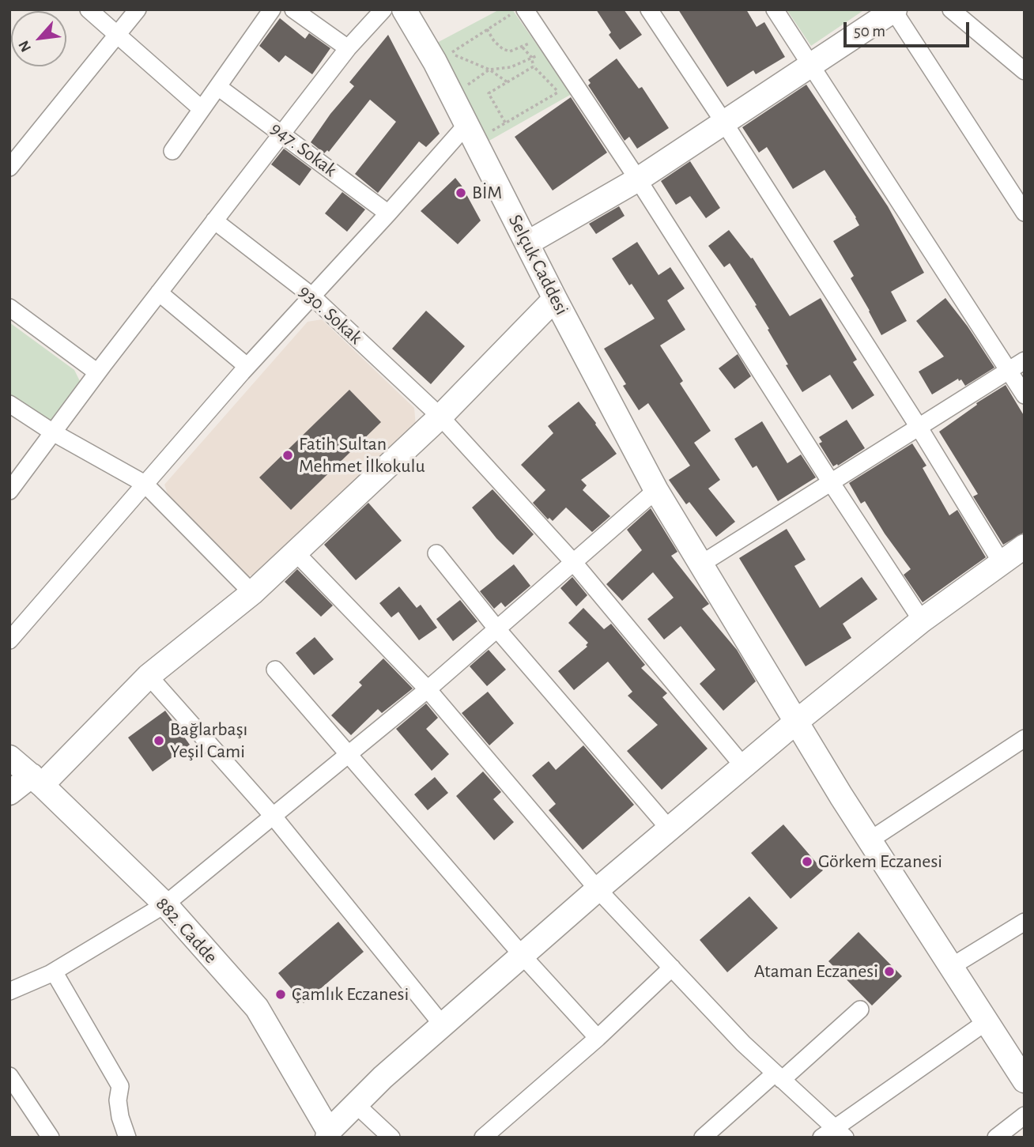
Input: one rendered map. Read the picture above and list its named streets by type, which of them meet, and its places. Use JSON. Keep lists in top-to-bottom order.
{
  "streets": {
    "street": [
      "947. Sokak",
      "Selçuk Caddesi",
      "930. Sokak",
      "882. Cadde"
    ]
  },
  "places": [
    "BİM",
    "Fatih Sultan Mehmet İlkokulu",
    "Bağlarbaşı Yeşil Cami",
    "Görkem Eczanesi",
    "Ataman Eczanesi",
    "Çamlık Eczanesi"
  ],
  "scale_bar": "50 m",
  "north": "bottom left"
}
